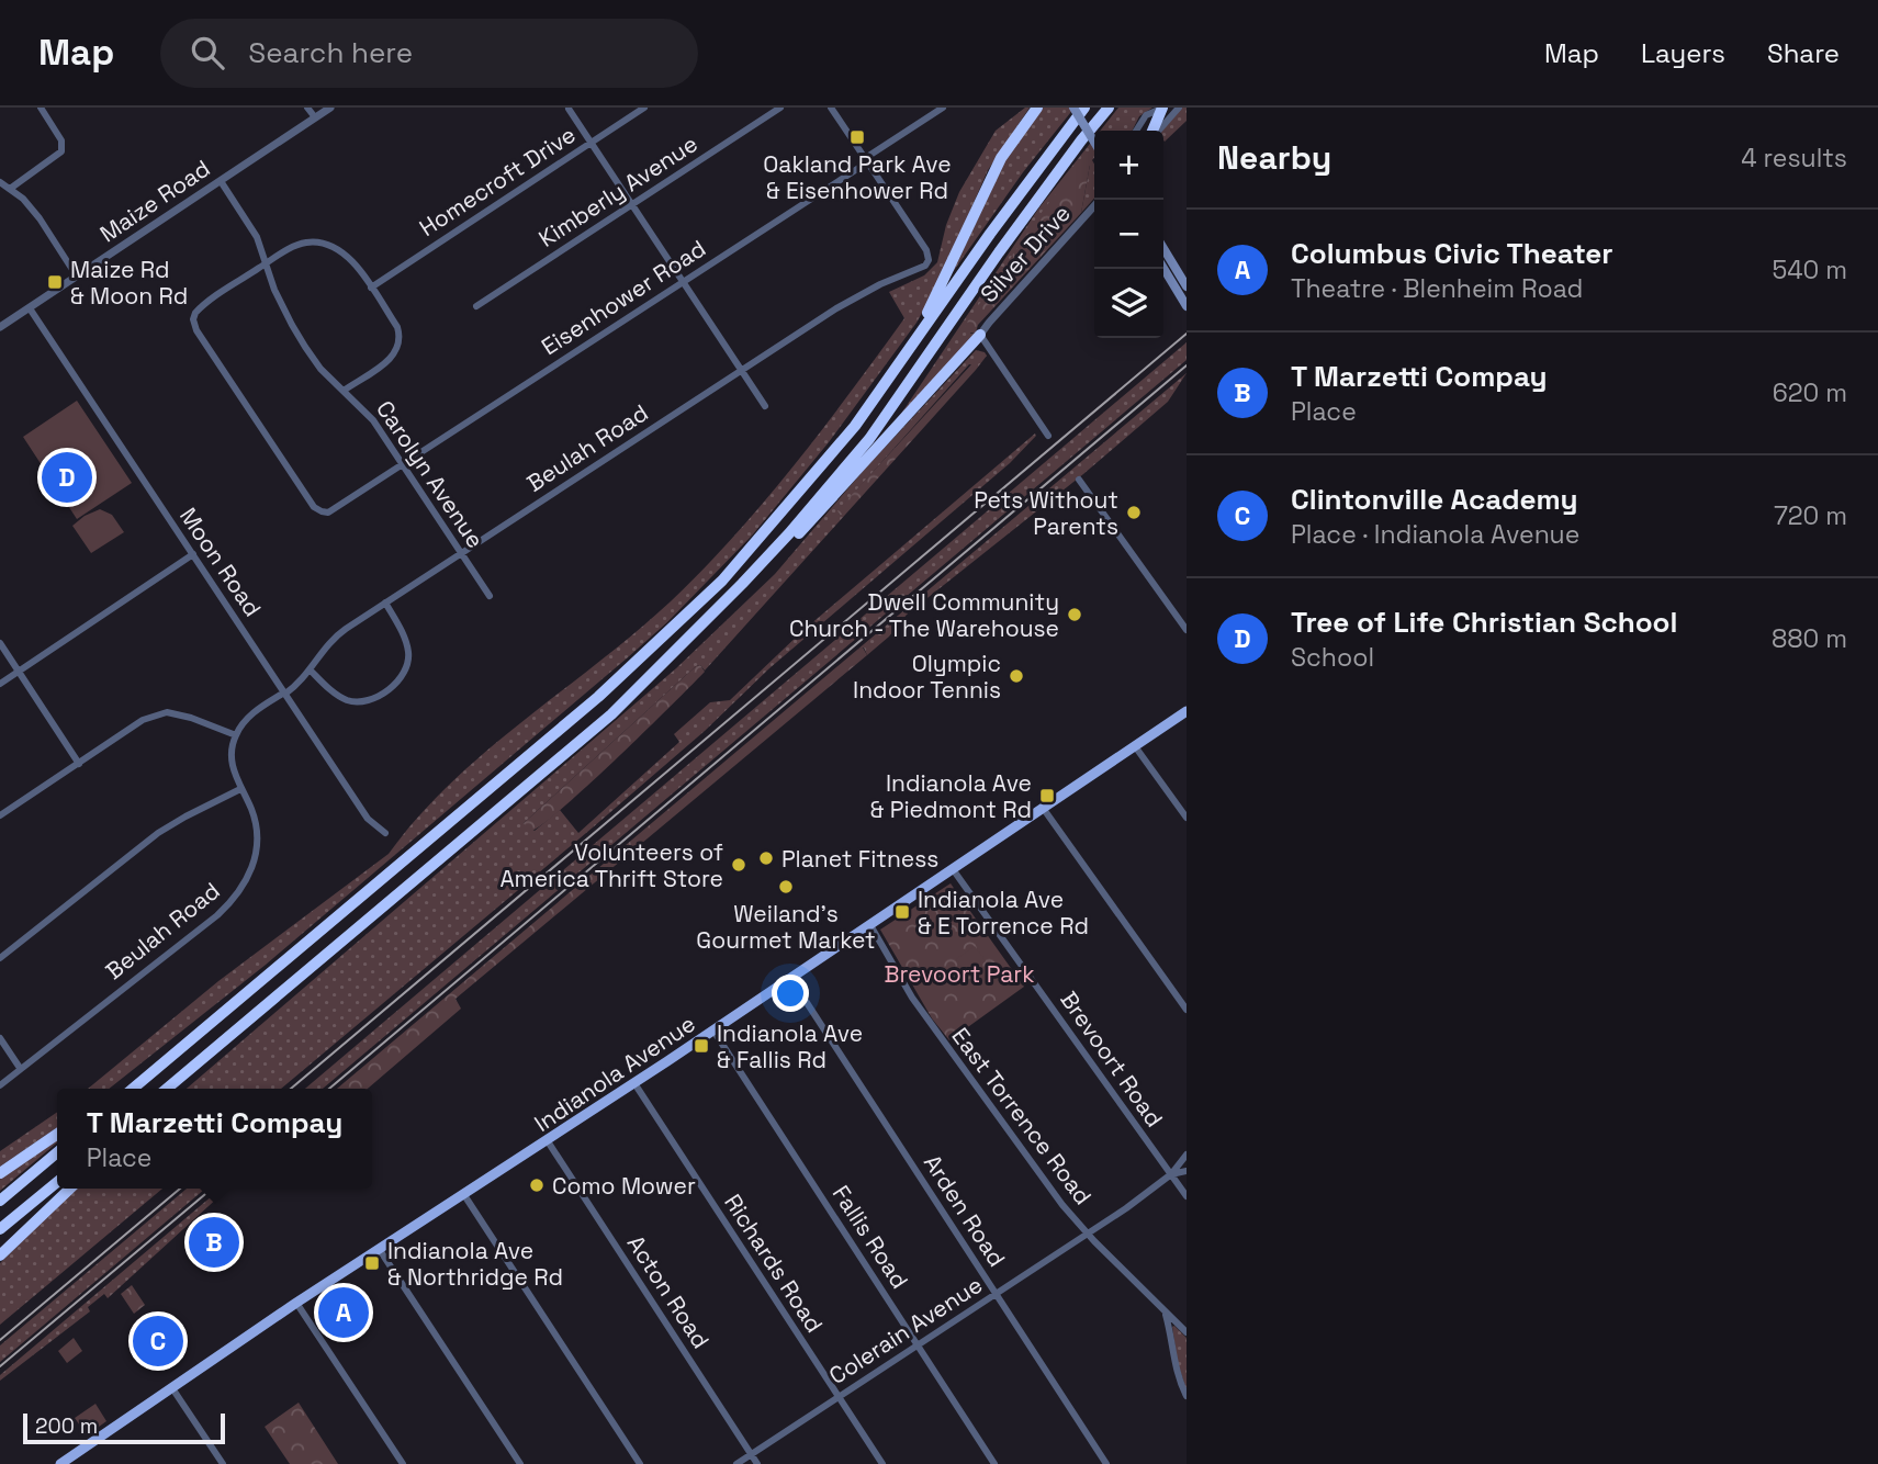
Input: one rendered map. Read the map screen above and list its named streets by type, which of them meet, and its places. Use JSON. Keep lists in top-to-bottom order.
{
  "streets": {
    "main road": ["Indianola Avenue"],
    "street": [
      "Homecroft Drive",
      "Kimberly Avenue",
      "Maize Road",
      "Silver Drive",
      "Eisenhower Road",
      "Beulah Road",
      "Carolyn Avenue",
      "Moon Road",
      "Brevoort Road",
      "East Torrence Road",
      "Arden Road",
      "Fallis Road",
      "Richards Road",
      "Acton Road",
      "Colerain Avenue"
    ]
  },
  "crossings": [
    ["Maize Road", "Carolyn Avenue"],
    ["Maize Road", "Moon Road"],
    ["Eisenhower Road", "Beulah Road"],
    ["Eisenhower Road", "Carolyn Avenue"],
    ["Beulah Road", "Carolyn Avenue"],
    ["Beulah Road", "Moon Road"],
    ["Brevoort Road", "Indianola Avenue"],
    ["Brevoort Road", "Colerain Avenue"],
    ["Indianola Avenue", "East Torrence Road"],
    ["Indianola Avenue", "Arden Road"],
    ["Indianola Avenue", "Fallis Road"],
    ["Indianola Avenue", "Richards Road"],
    ["Indianola Avenue", "Acton Road"],
    ["East Torrence Road", "Colerain Avenue"],
    ["Arden Road", "Colerain Avenue"],
    ["Fallis Road", "Colerain Avenue"],
    ["Richards Road", "Colerain Avenue"],
    ["Acton Road", "Colerain Avenue"]
  ],
  "parks": ["Brevoort Park"],
  "places": {
    "transit": [
      "Oakland Park Ave & Eisenhower Rd",
      "Maize Rd & Moon Rd",
      "Indianola Ave & Piedmont Rd",
      "Indianola Ave & E Torrence Rd",
      "Indianola Ave & Fallis Rd",
      "Indianola Ave & Northridge Rd"
    ],
    "other": [
      "Pets Without Parents",
      "Dwell Community Church - The Warehouse",
      "Olympic Indoor Tennis",
      "Planet Fitness",
      "Volunteers of America Thrift Store",
      "Weiland's Gourmet Market",
      "Como Mower"
    ]
  },
  "scale_bar": "200 m",
  "page": {
    "header": "Map",
    "search": "Search here",
    "nav": ["Map", "Layers", "Share"],
    "heading": ["Nearby", "4 results"],
    "map_buttons": ["+", "−"],
    "list": [
      {
        "mark": "A",
        "name": "Columbus Civic Theater",
        "note": "Theatre · Blenheim Road",
        "value": "540 m"
      },
      {
        "mark": "B",
        "name": "T Marzetti Compay",
        "note": "Place",
        "value": "620 m"
      },
      {
        "mark": "C",
        "name": "Clintonville Academy",
        "note": "Place · Indianola Avenue",
        "value": "720 m"
      },
      {
        "mark": "D",
        "name": "Tree of Life Christian School",
        "note": "School",
        "value": "880 m"
      }
    ],
    "pins": [
      "D",
      "B",
      "A",
      "C"
    ],
    "popup": ["T Marzetti Compay", "Place"],
    "scale": "200 m"
  }
}
